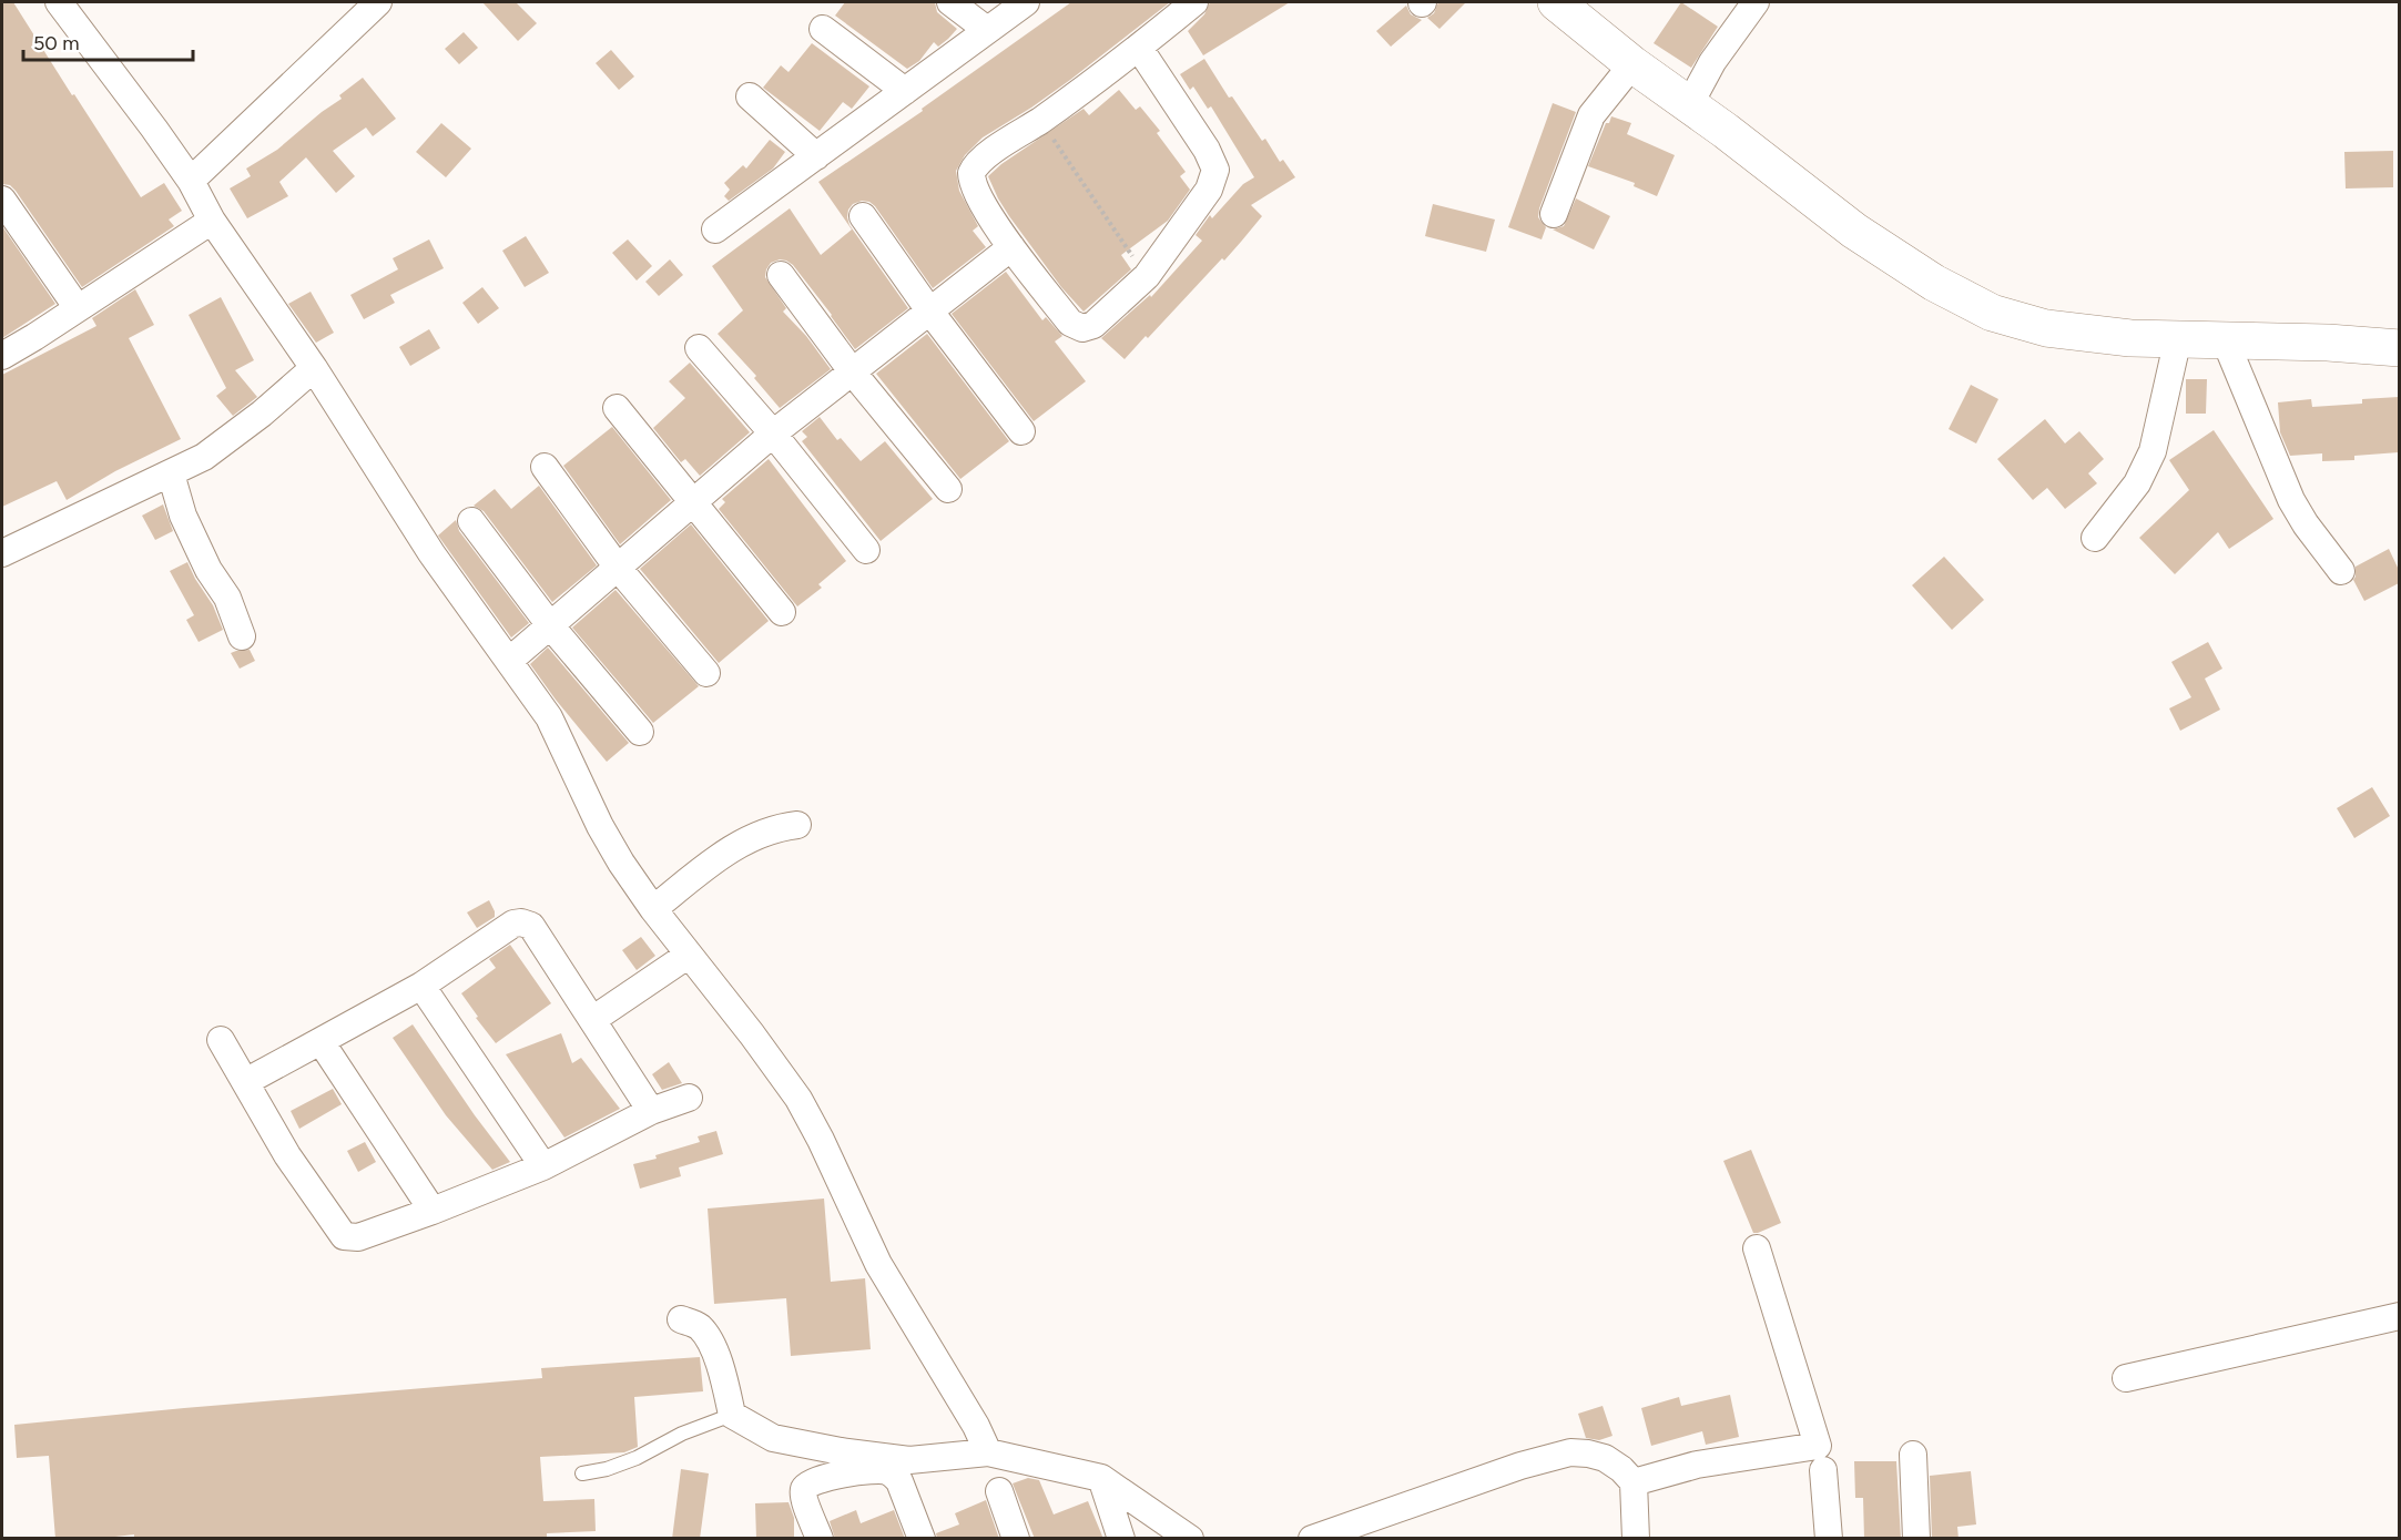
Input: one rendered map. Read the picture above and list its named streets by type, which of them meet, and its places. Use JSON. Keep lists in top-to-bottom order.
{
  "scale_bar": "50 m"
}
